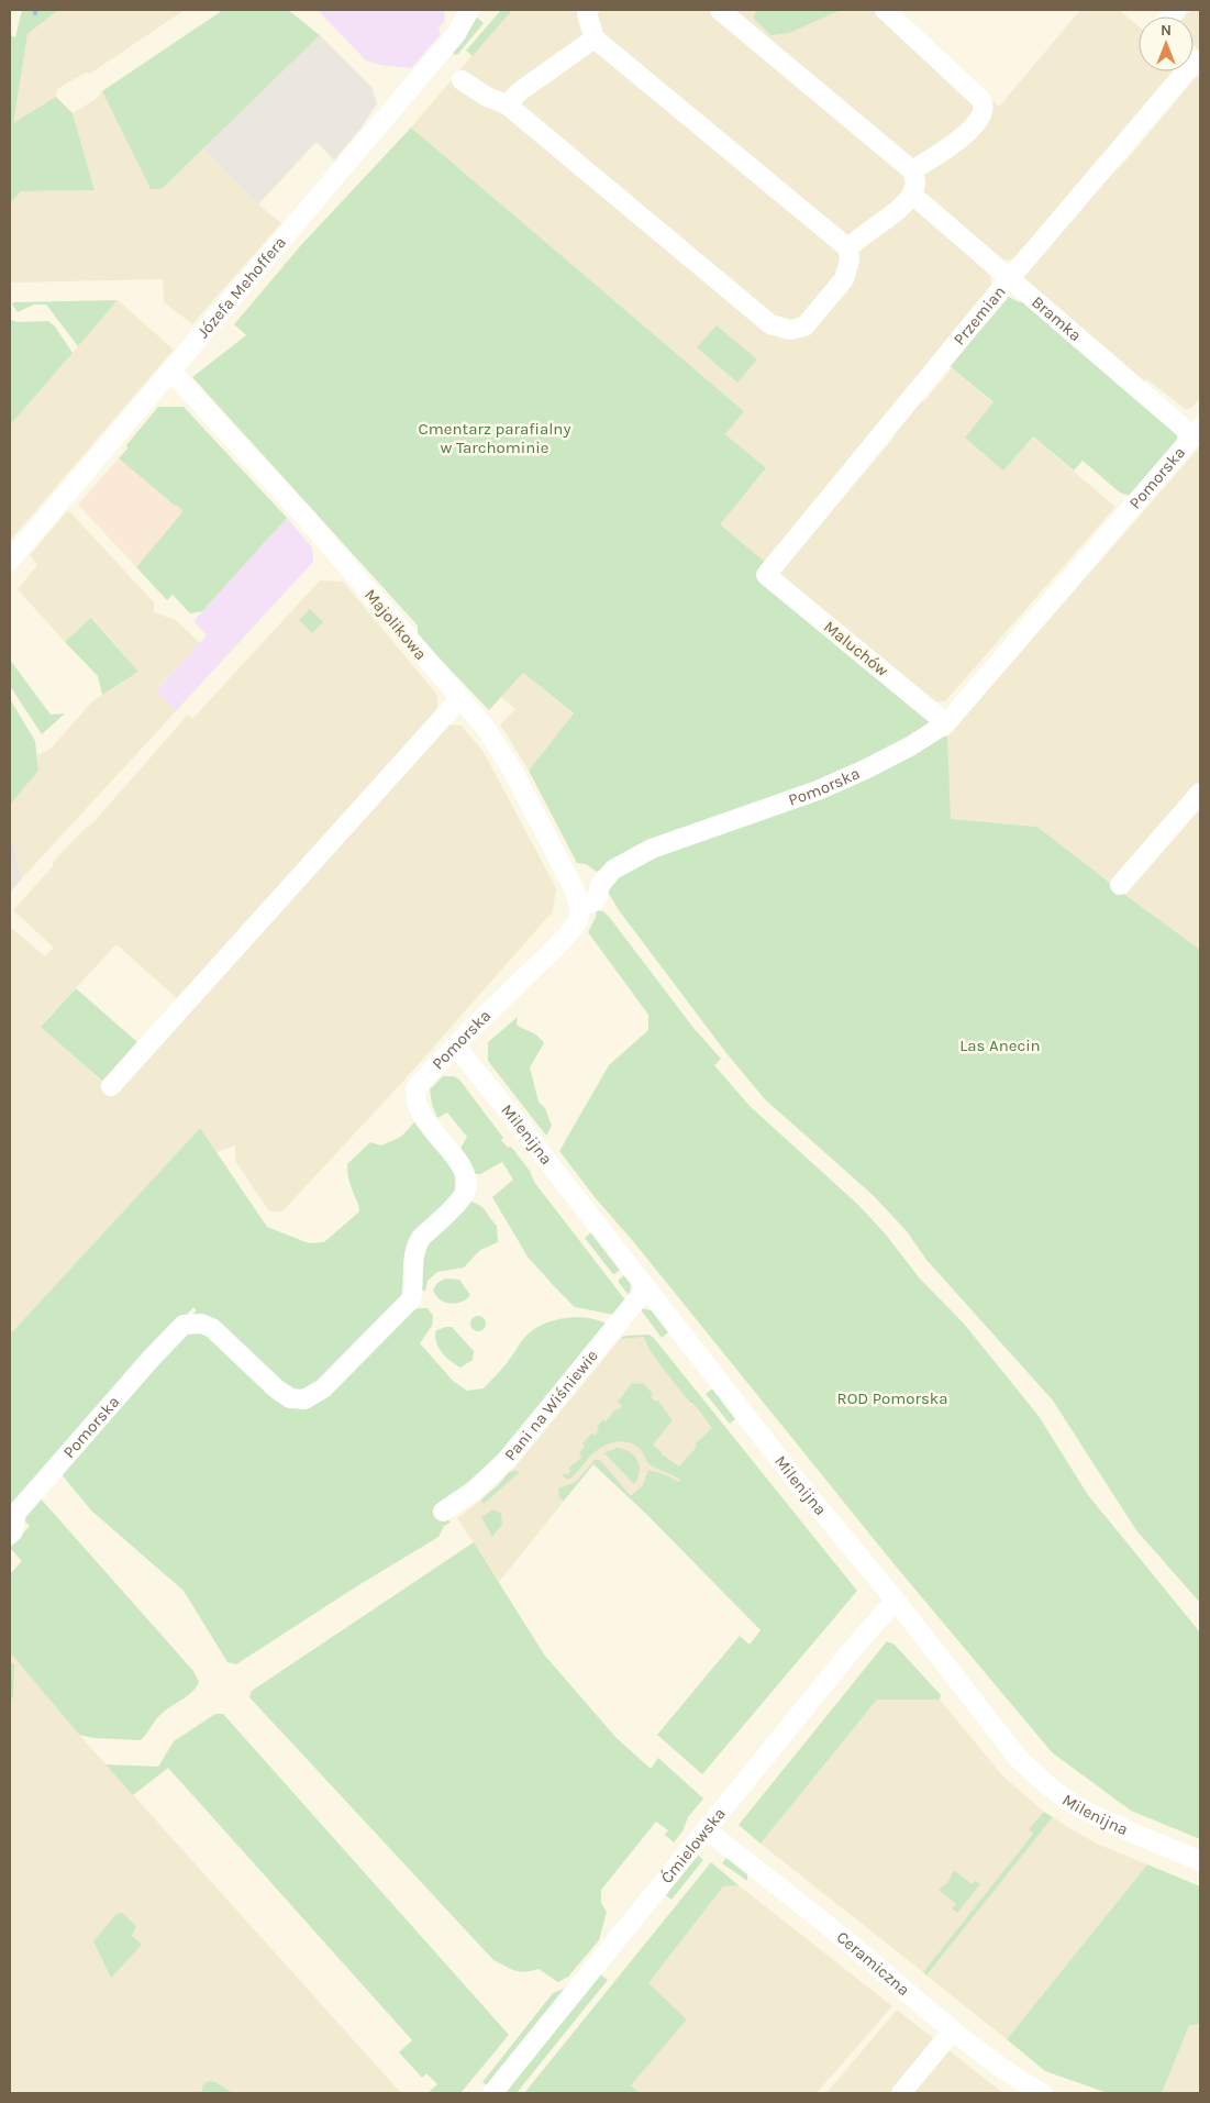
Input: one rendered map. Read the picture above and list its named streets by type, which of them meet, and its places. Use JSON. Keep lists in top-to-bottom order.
{
  "streets": {
    "street": [
      "Józefa Mehoffera",
      "Przemian",
      "Bramka",
      "Pomorska",
      "Majolikowa",
      "Maluchów",
      "Milenijna",
      "Pani na Wiśniewie",
      "Ćmielowska",
      "Ceramiczna"
    ]
  },
  "crossings": [
    ["Józefa Mehoffera", "Majolikowa"],
    ["Przemian", "Bramka"],
    ["Przemian", "Maluchów"],
    ["Bramka", "Pomorska"],
    ["Pomorska", "Majolikowa"],
    ["Pomorska", "Maluchów"],
    ["Pomorska", "Milenijna"],
    ["Milenijna", "Pani na Wiśniewie"],
    ["Milenijna", "Ćmielowska"],
    ["Ćmielowska", "Ceramiczna"]
  ],
  "parks": ["Cmentarz parafialny w Tarchominie", "Las Anecin", "ROD Pomorska"],
  "north": "top"
}
